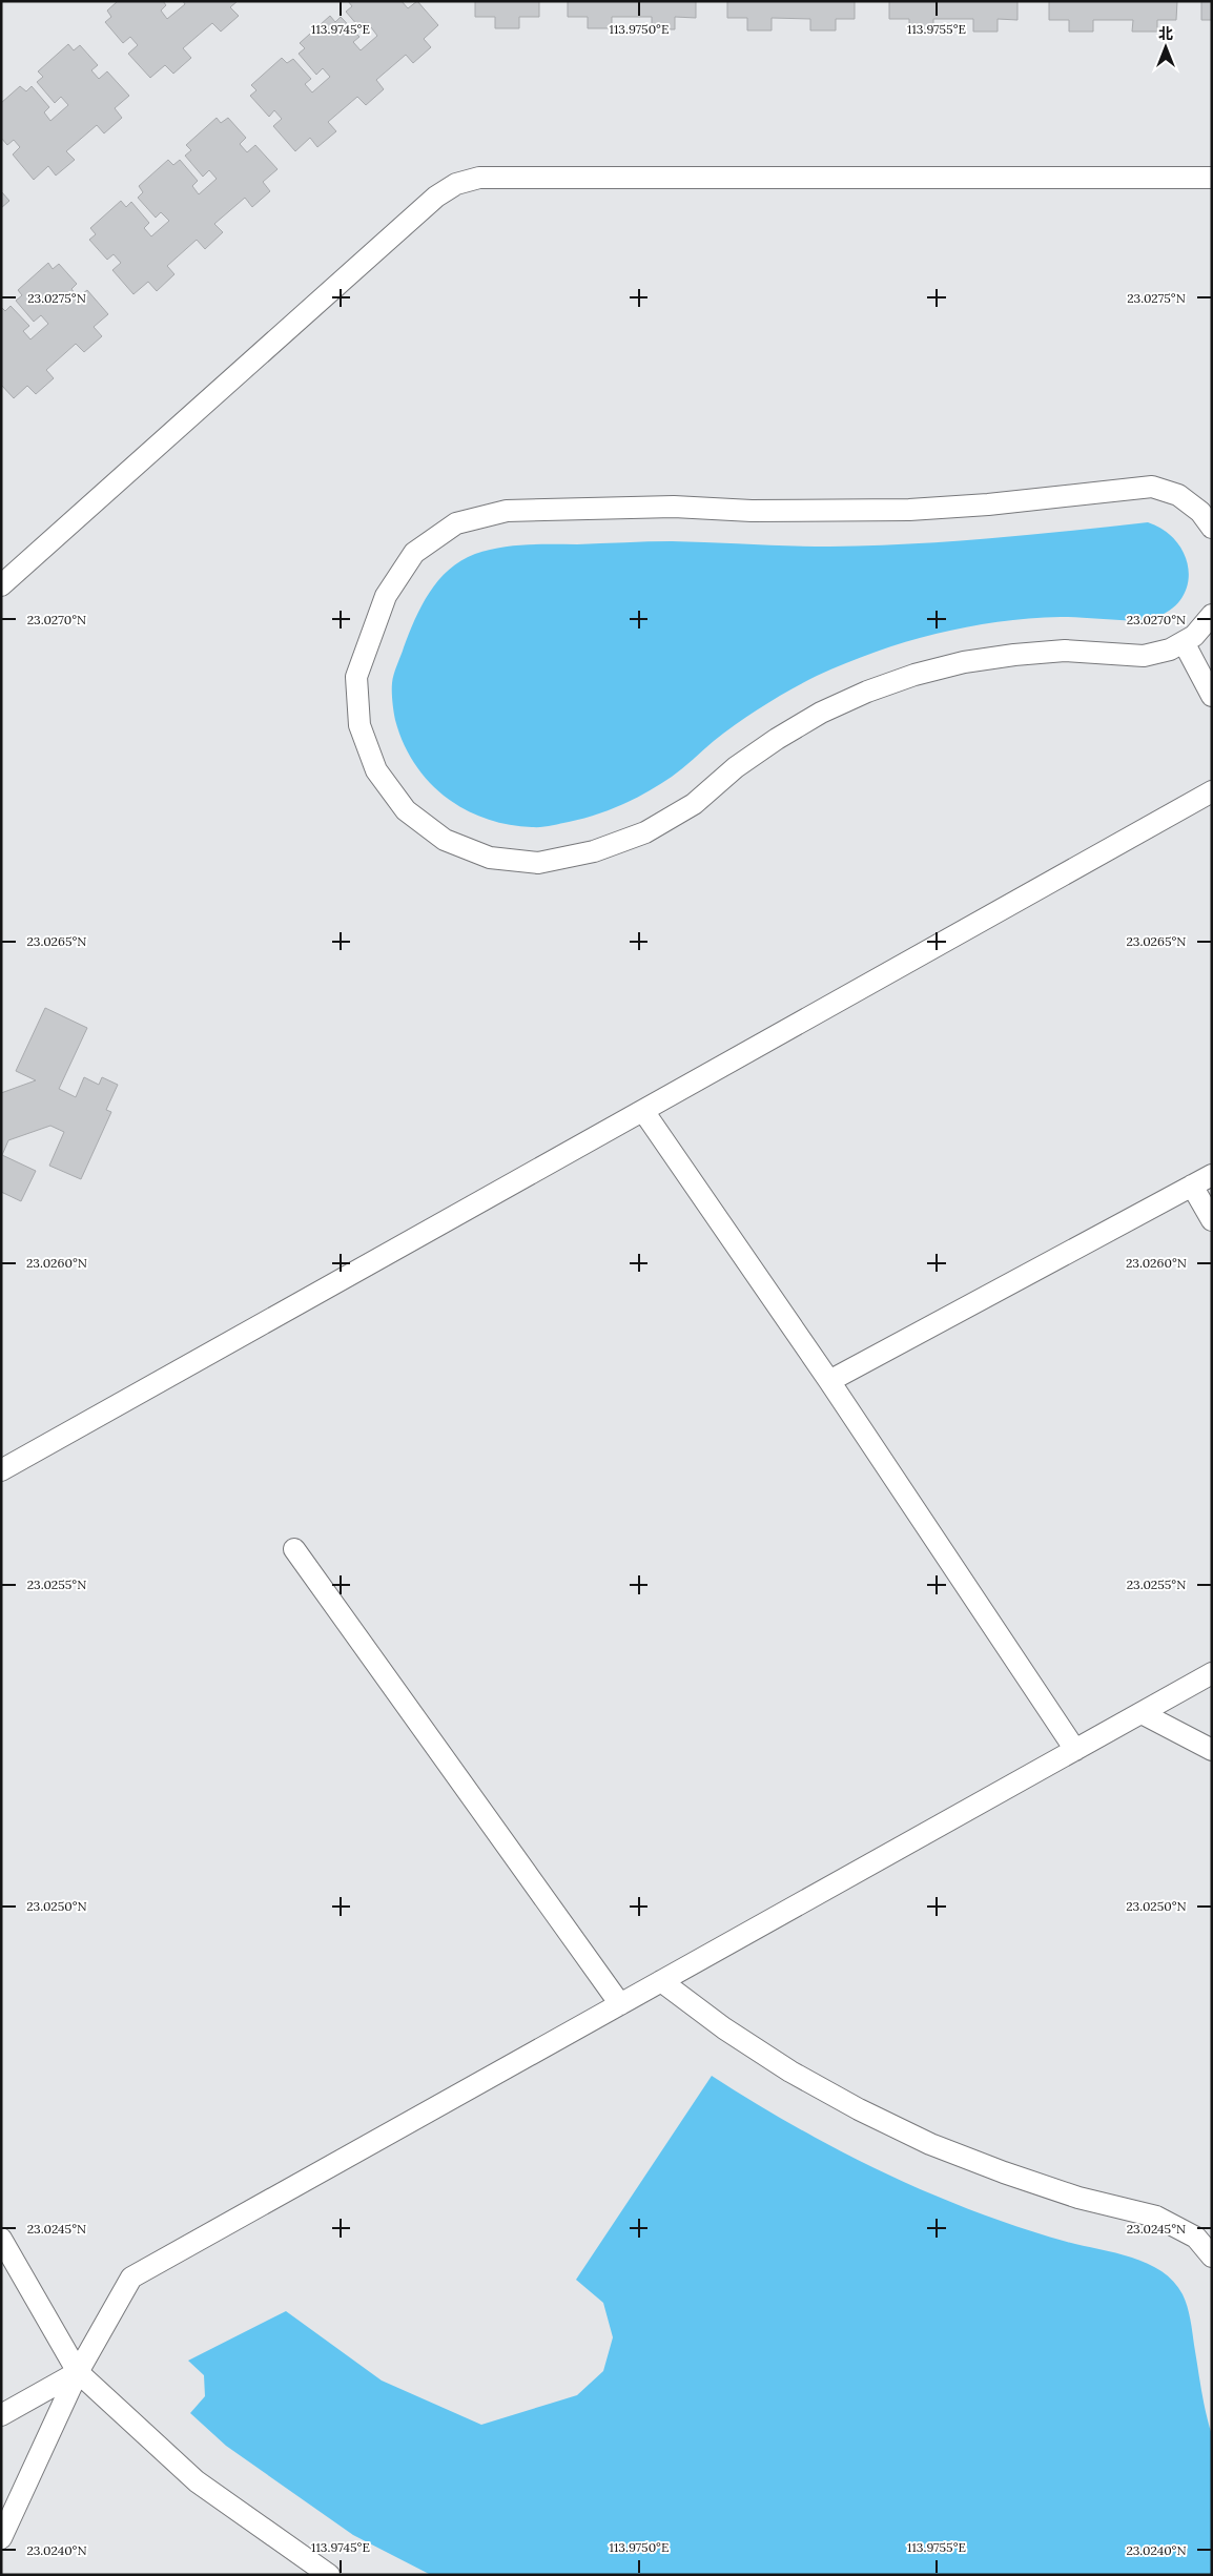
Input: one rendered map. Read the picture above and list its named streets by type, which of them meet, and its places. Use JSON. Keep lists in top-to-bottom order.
{
  "north": "top",
  "coordinates": [
    "113.9745°E",
    "113.9750°E",
    "113.9755°E",
    "23.0275°N",
    "23.0270°N",
    "23.0265°N",
    "23.0260°N",
    "23.0255°N",
    "23.0250°N",
    "23.0245°N",
    "23.0240°N"
  ]
}
